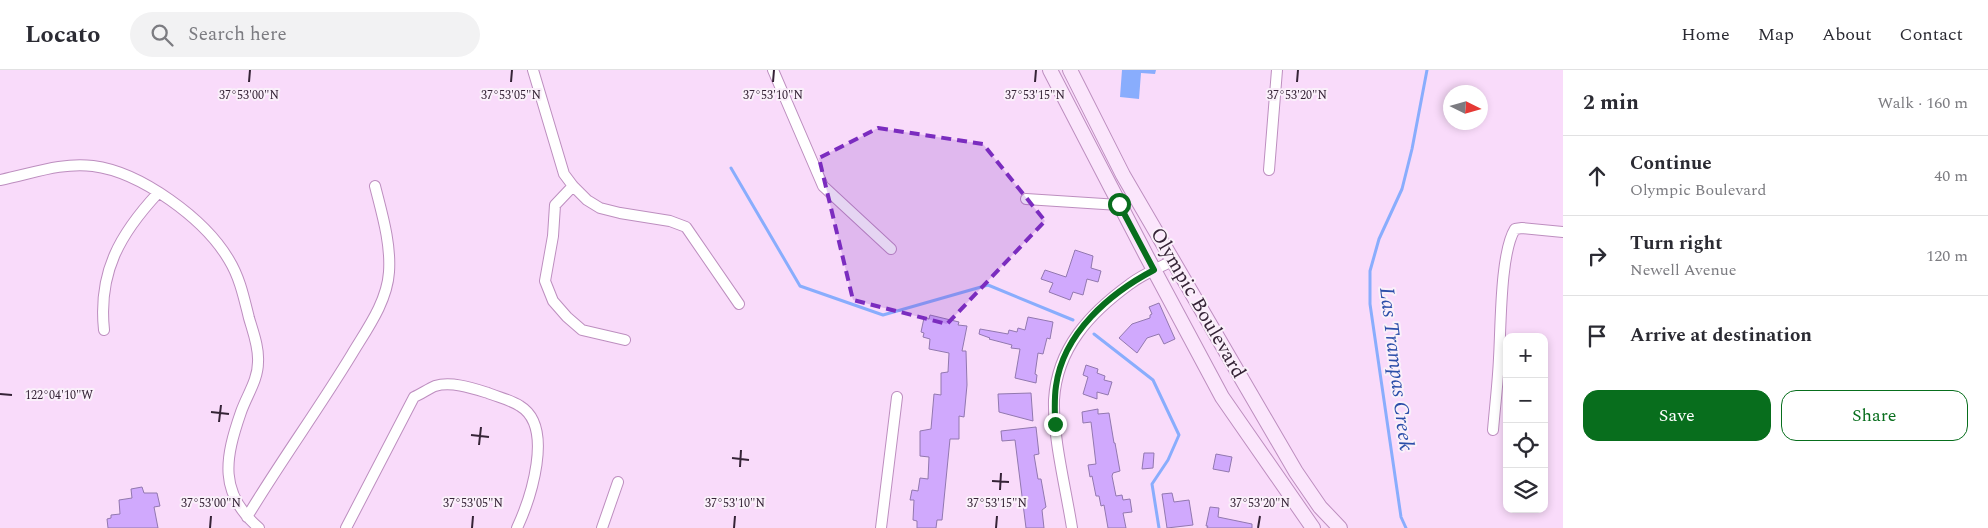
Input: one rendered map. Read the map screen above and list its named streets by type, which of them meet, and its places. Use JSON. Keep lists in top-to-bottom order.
{
  "streets": {
    "main road": ["Olympic Boulevard"]
  },
  "water": ["Las Trampas Creek"],
  "north": "right",
  "page": {
    "header": "Locato",
    "search": "Search here",
    "nav": [
      "Home",
      "Map",
      "About",
      "Contact"
    ],
    "heading": ["2 min", "Walk · 160 m"],
    "list": [
      ["Continue", "Olympic Boulevard", "40 m"],
      ["Turn right", "Newell Avenue", "120 m"],
      "Arrive at destination"
    ],
    "map_buttons": ["+", "−"],
    "buttons": ["Save", "Share"]
  },
  "coordinates": [
    "37°53'00\"N",
    "37°53'05\"N",
    "37°53'10\"N",
    "37°53'15\"N",
    "37°53'20\"N",
    "122°04'10\"W"
  ]
}
